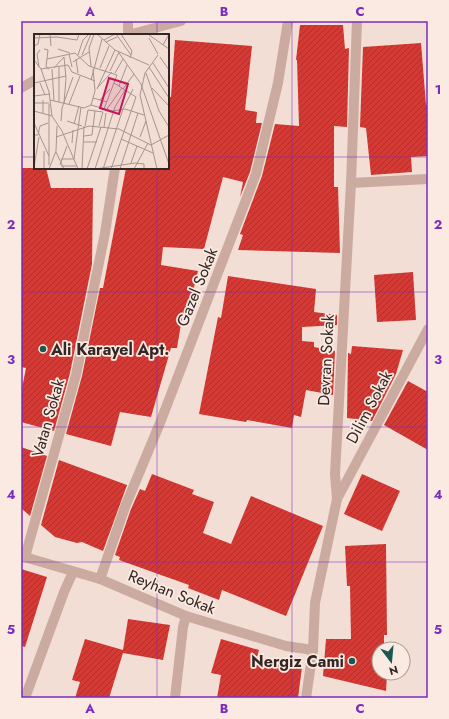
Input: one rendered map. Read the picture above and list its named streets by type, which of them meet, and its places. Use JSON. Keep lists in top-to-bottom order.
{
  "streets": {
    "street": [
      "Gazel Sokak",
      "Devran Sokak",
      "Dilim Sokak",
      "Vatan Sokak",
      "Reyhan Sokak"
    ]
  },
  "crossings": [
    ["Gazel Sokak", "Reyhan Sokak"],
    ["Devran Sokak", "Dilim Sokak"],
    ["Devran Sokak", "Reyhan Sokak"],
    ["Vatan Sokak", "Reyhan Sokak"]
  ],
  "places": ["Ali Karayel Apt.", "Nergiz Cami"],
  "north": "bottom",
  "grid": {
    "columns": ["A", "B", "C"],
    "rows": [
      "1",
      "2",
      "3",
      "4",
      "5"
    ]
  }
}
